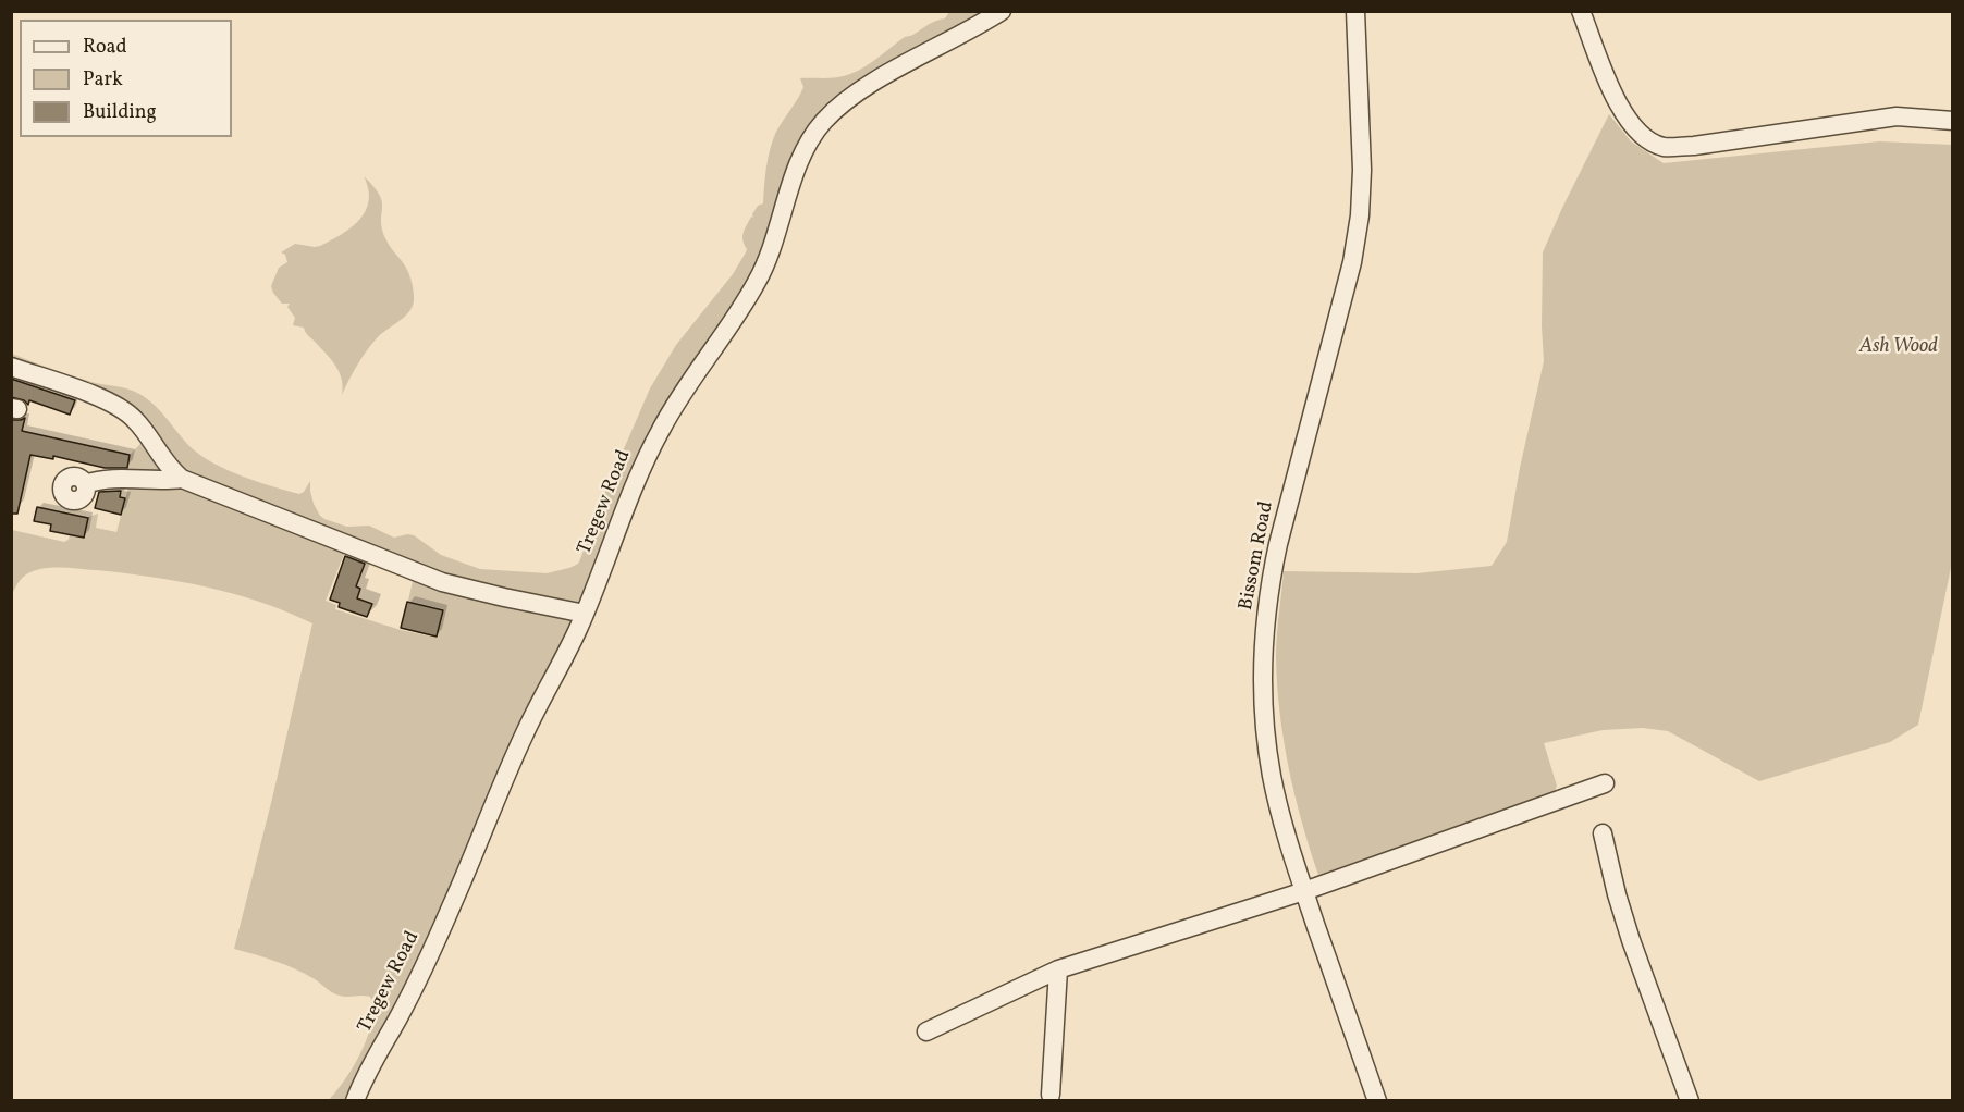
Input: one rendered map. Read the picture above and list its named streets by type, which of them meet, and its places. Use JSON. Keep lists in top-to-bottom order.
{
  "streets": {
    "street": ["Tregew Road", "Bissom Road"]
  },
  "parks": ["Ash Wood"],
  "legend": ["Road", "Park", "Building"]
}
